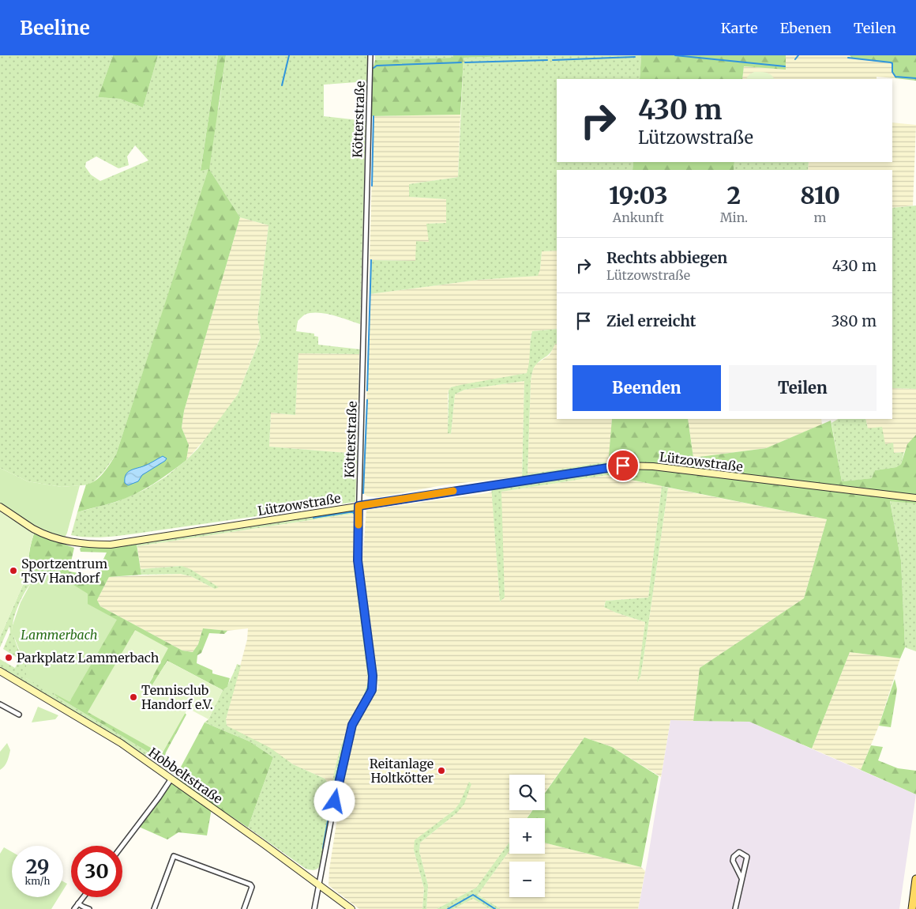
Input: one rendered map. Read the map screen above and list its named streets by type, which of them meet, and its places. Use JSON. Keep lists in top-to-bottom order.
{
  "streets": {
    "street": ["Kötterstraße", "Lützowstraße", "Hobbeltstraße"]
  },
  "crossings": [
    ["Kötterstraße", "Lützowstraße"],
    ["Kötterstraße", "Hobbeltstraße"]
  ],
  "parks": ["Lammerbach"],
  "places": [
    "Sportzentrum TSV Handorf",
    "Parkplatz Lammerbach",
    "Tennisclub Handorf e.V.",
    "Reitanlage Holtkötter"
  ],
  "page": {
    "header": "Beeline",
    "nav": ["Karte", "Ebenen", "Teilen"],
    "turn": ["430 m", "Lützowstraße"],
    "eta": [
      "19:03",
      "Ankunft",
      "2",
      "Min.",
      "810",
      "m"
    ],
    "list": [
      {
        "name": "Rechts abbiegen",
        "note": "Lützowstraße",
        "value": "430 m"
      },
      {
        "name": "Ziel erreicht",
        "value": "380 m"
      }
    ],
    "buttons": ["Beenden", "Teilen"],
    "map_buttons": ["+", "−"],
    "speed": "29 km/h",
    "limit": "30"
  }
}
